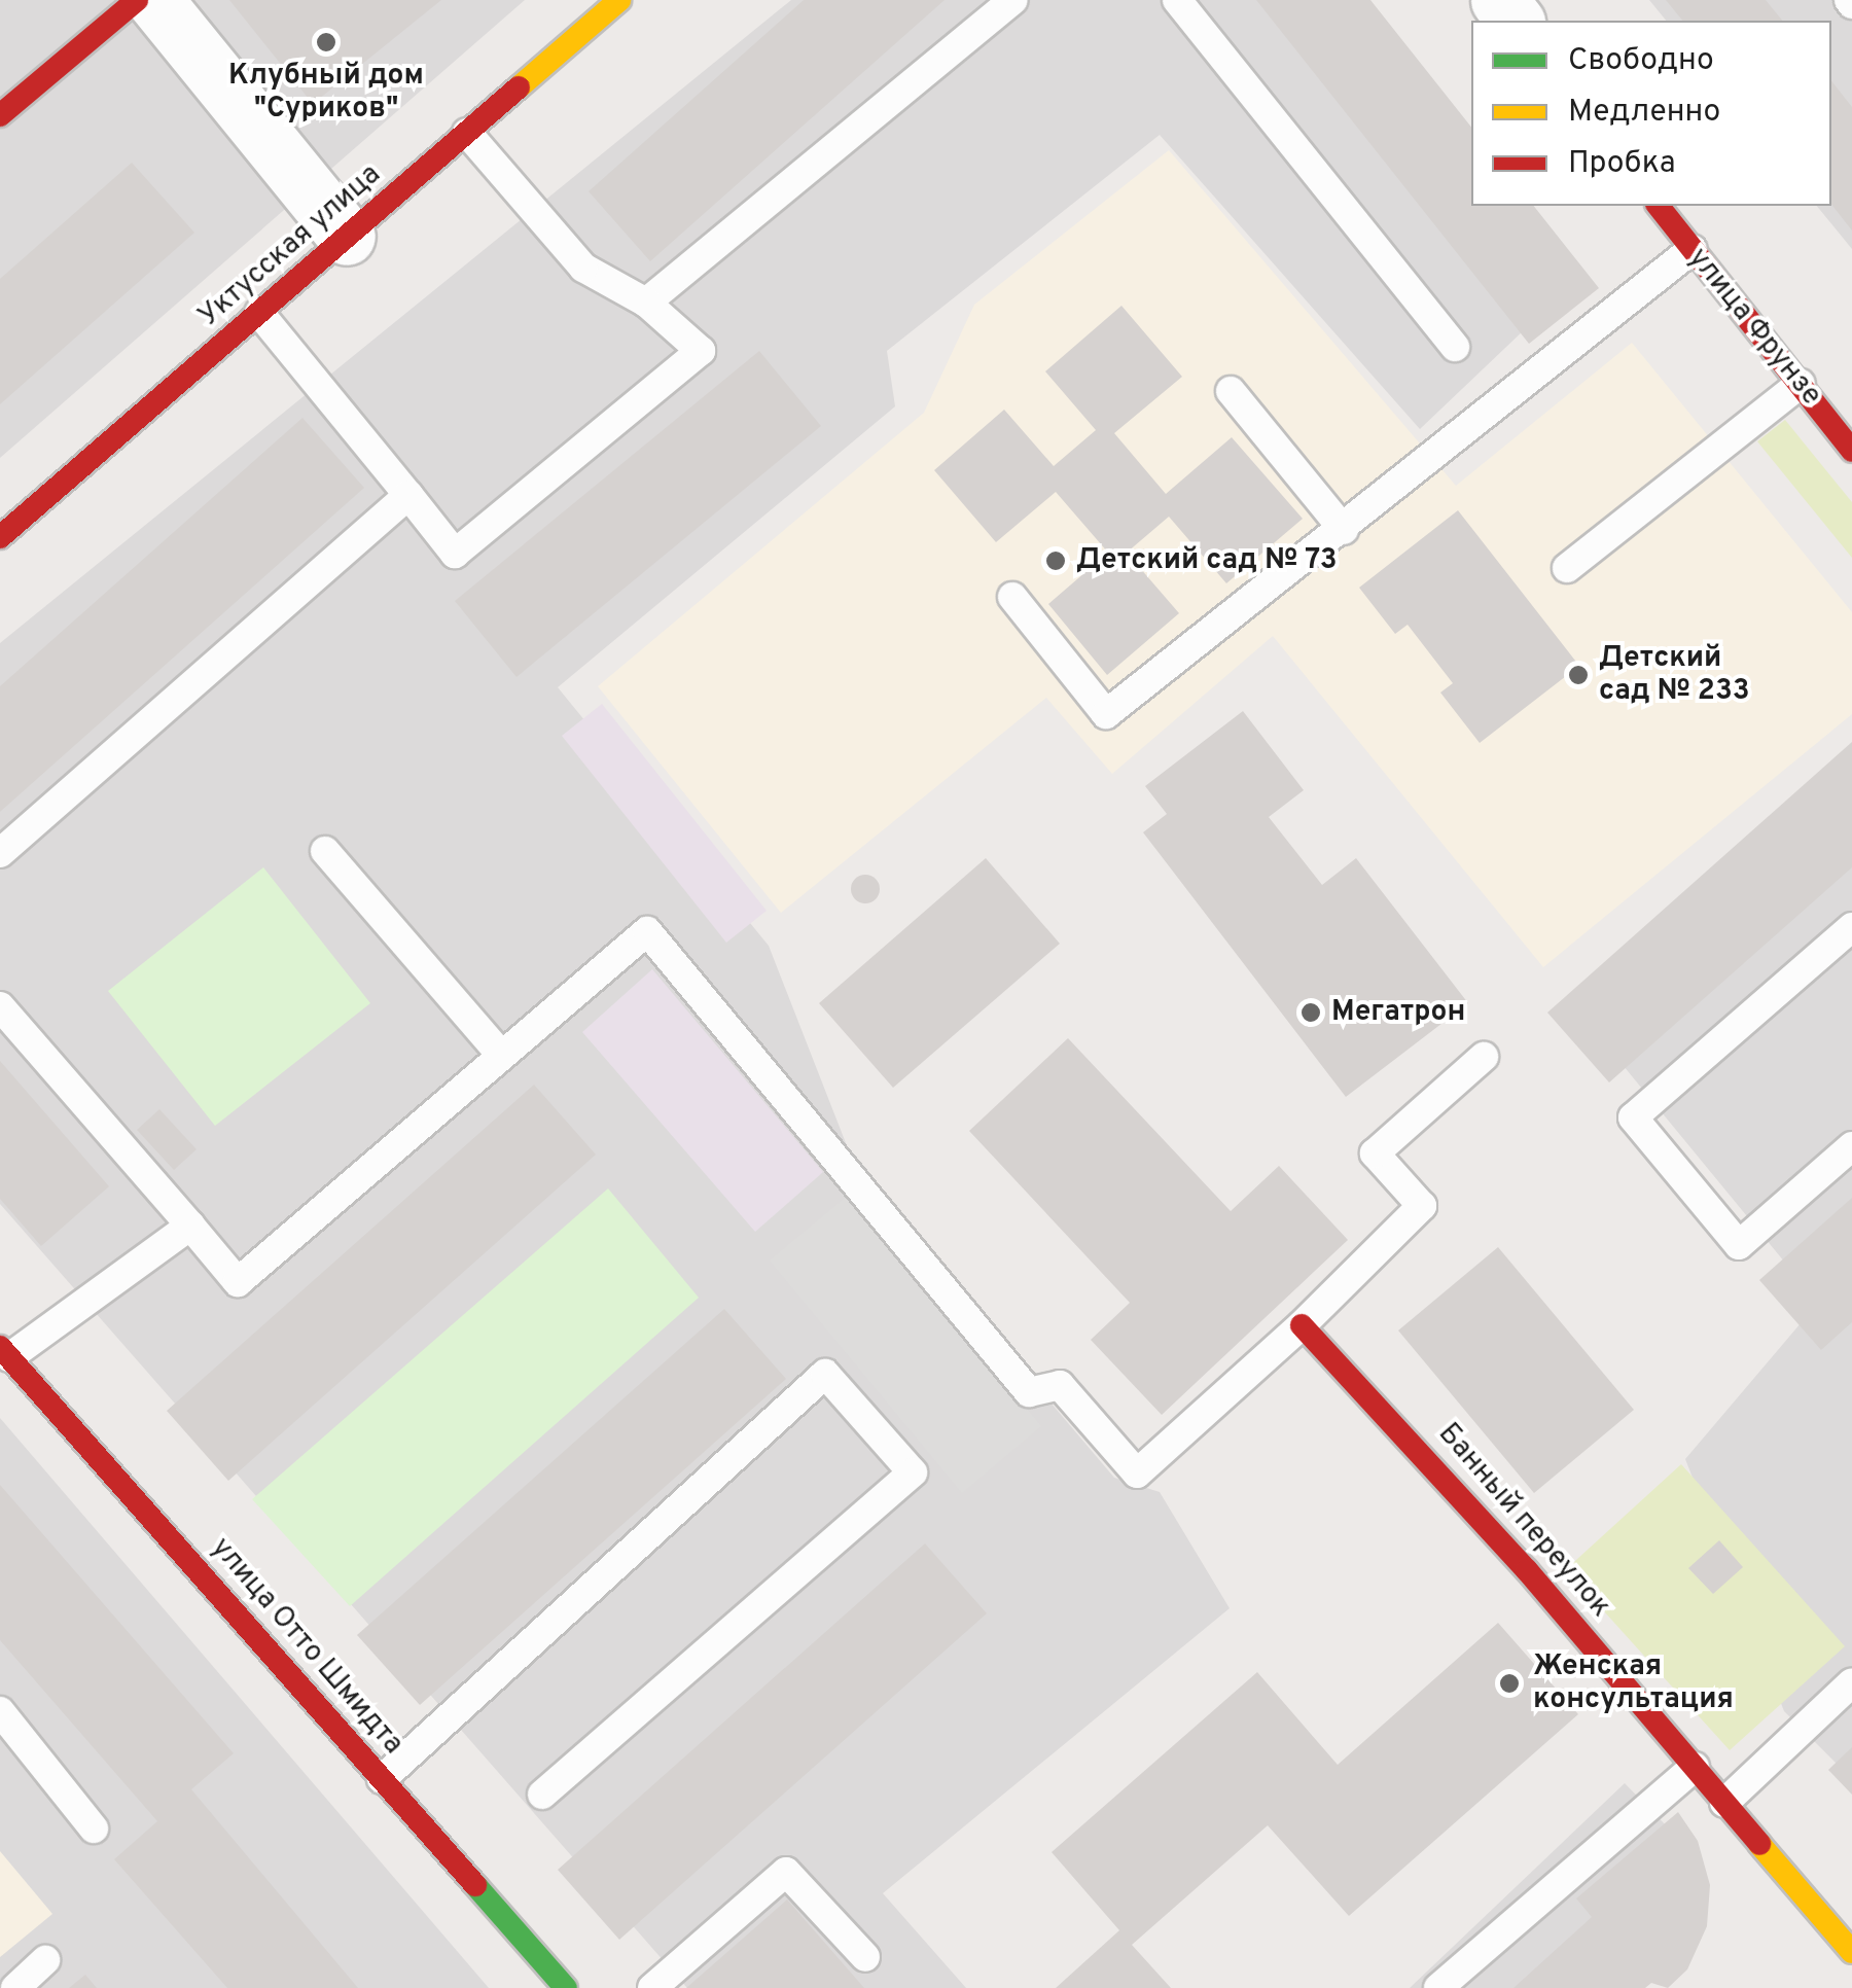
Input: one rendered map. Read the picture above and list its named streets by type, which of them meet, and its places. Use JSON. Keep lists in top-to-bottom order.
{
  "streets": {
    "street": [
      "Уктусская улица",
      "улица Фрунзе",
      "Банный переулок",
      "улица Отто Шмидта"
    ]
  },
  "places": [
    "Клубный дом \"Суриков\"",
    "Детский сад № 73",
    "Детский сад № 233",
    "Мегатрон",
    "Женская консультация"
  ],
  "legend": ["Свободно", "Медленно", "Пробка"]
}
